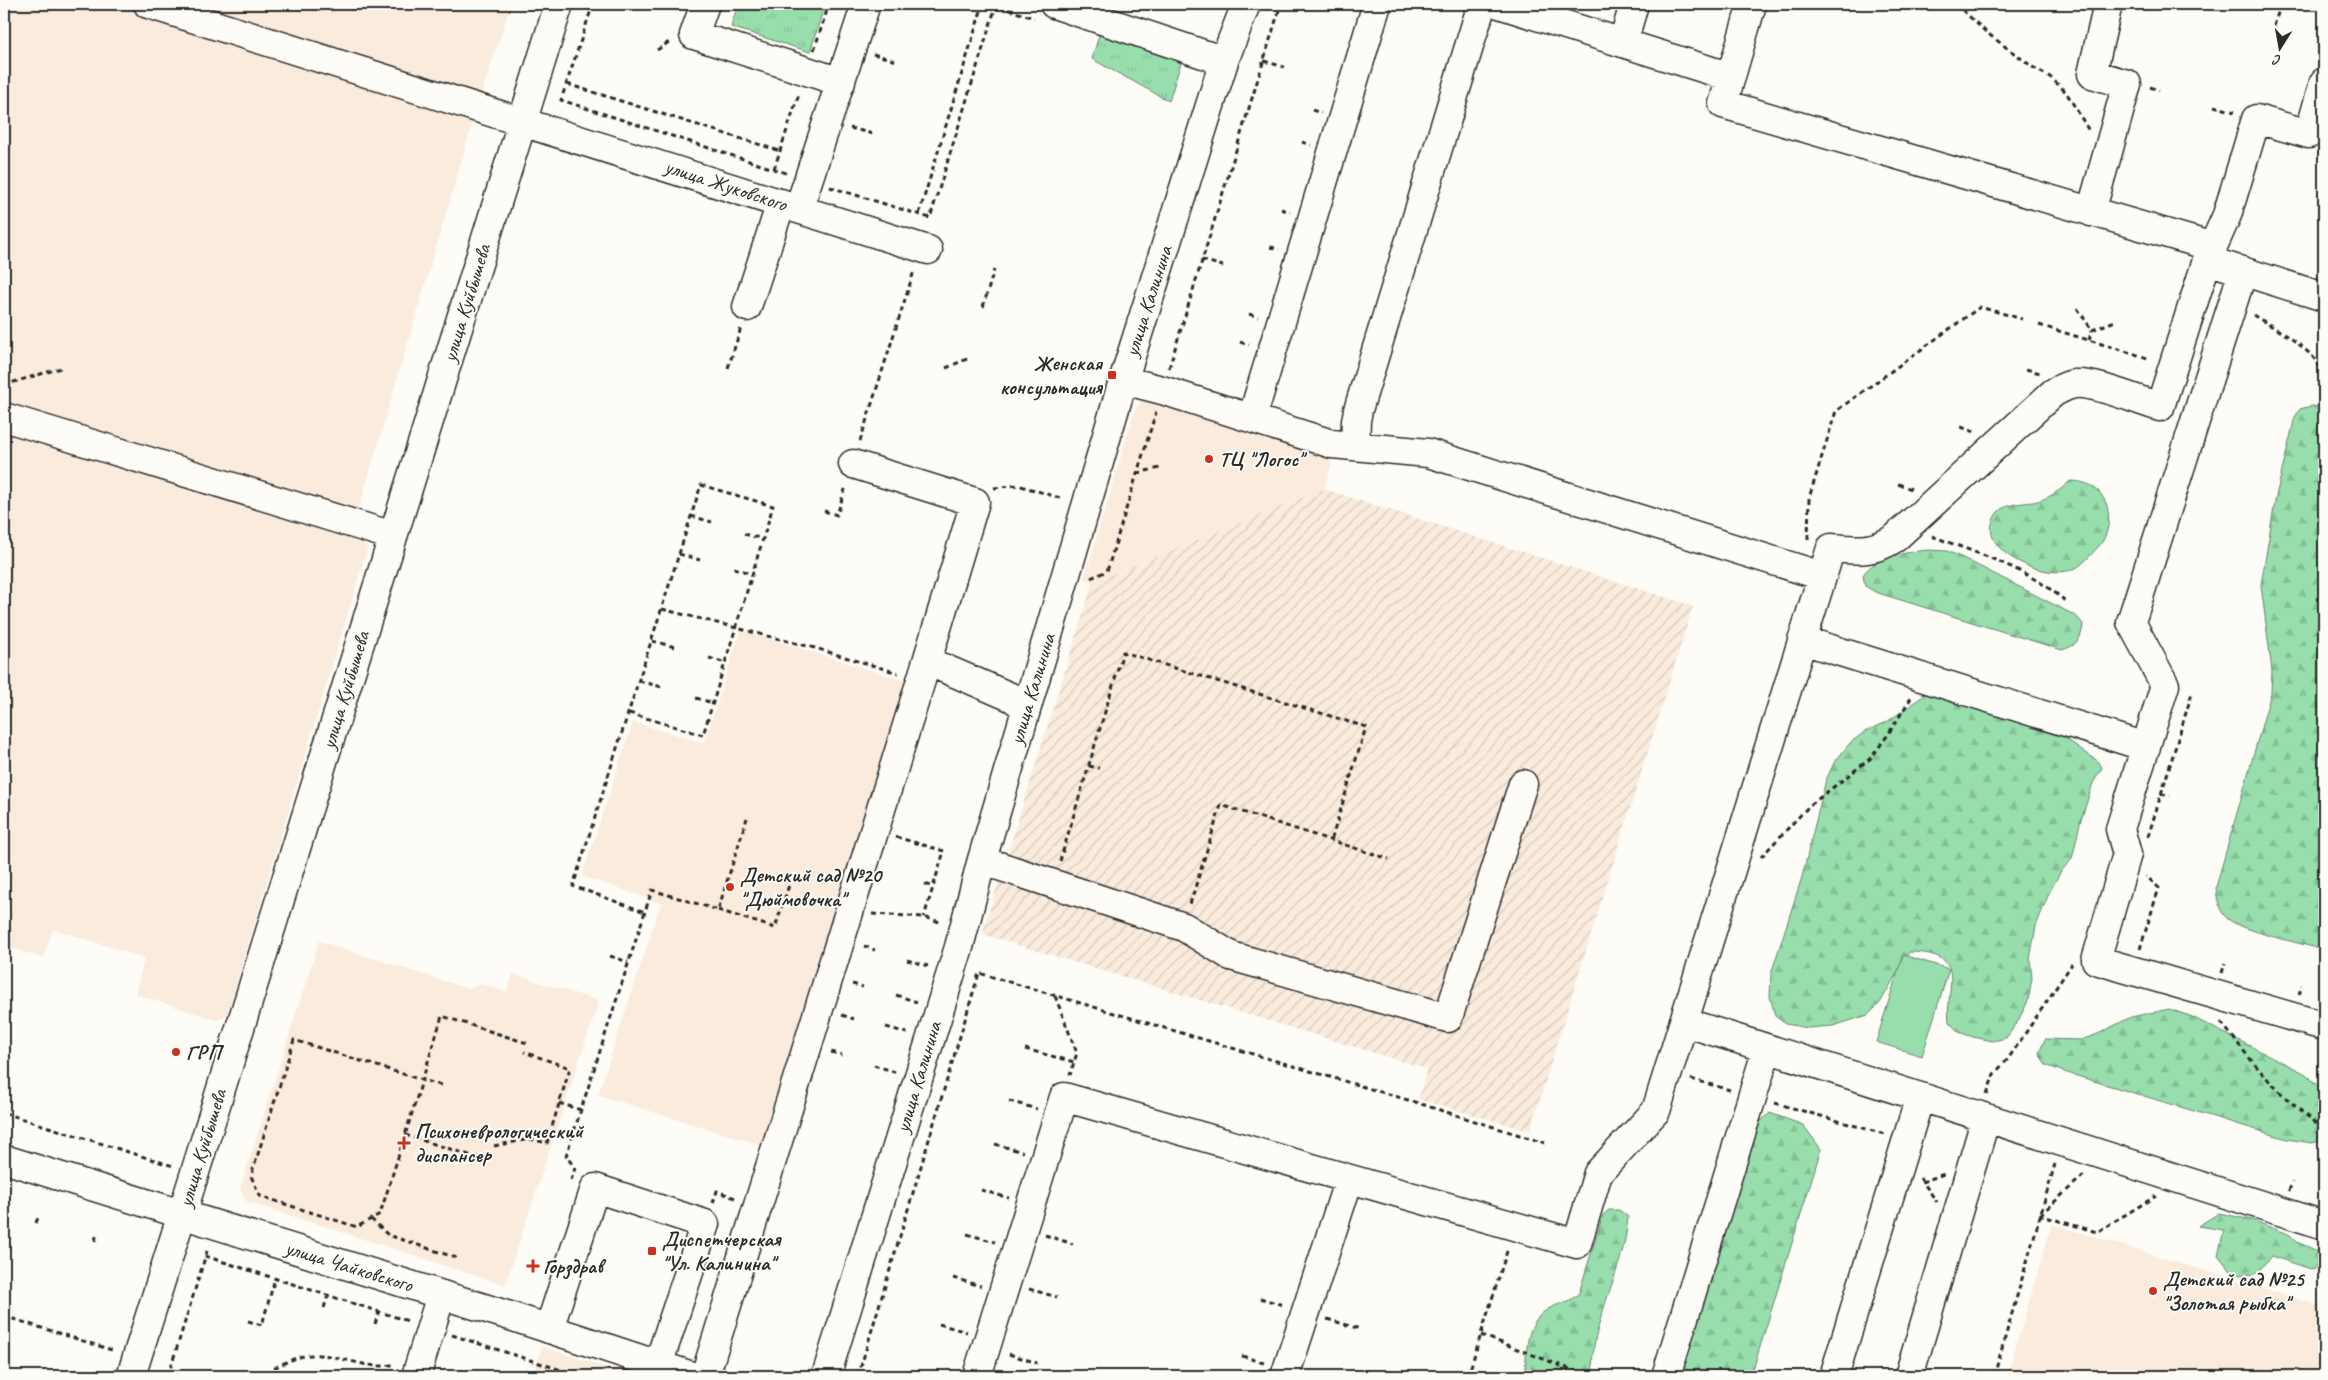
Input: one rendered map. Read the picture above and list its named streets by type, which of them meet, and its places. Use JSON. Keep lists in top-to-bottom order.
{
  "streets": {
    "street": [
      "улица Жуковского",
      "улица Калинина",
      "улица Куйбышева",
      "улица Чайковского"
    ]
  },
  "crossings": [
    ["улица Жуковского", "улица Куйбышева"],
    ["улица Куйбышева", "улица Чайковского"]
  ],
  "places": {
    "transit": ["Женская консультация", "Диспетчерская \"Ул. Калинина\""],
    "other": [
      "ТЦ \"Логос\"",
      "Детский сад №20 \"Дюймовочка\"",
      "ГРП",
      "Детский сад №25 \"Золотая рыбка\""
    ],
    "health": ["Психоневрологический диспансер", "Горздрав"]
  },
  "north": "bottom"
}
